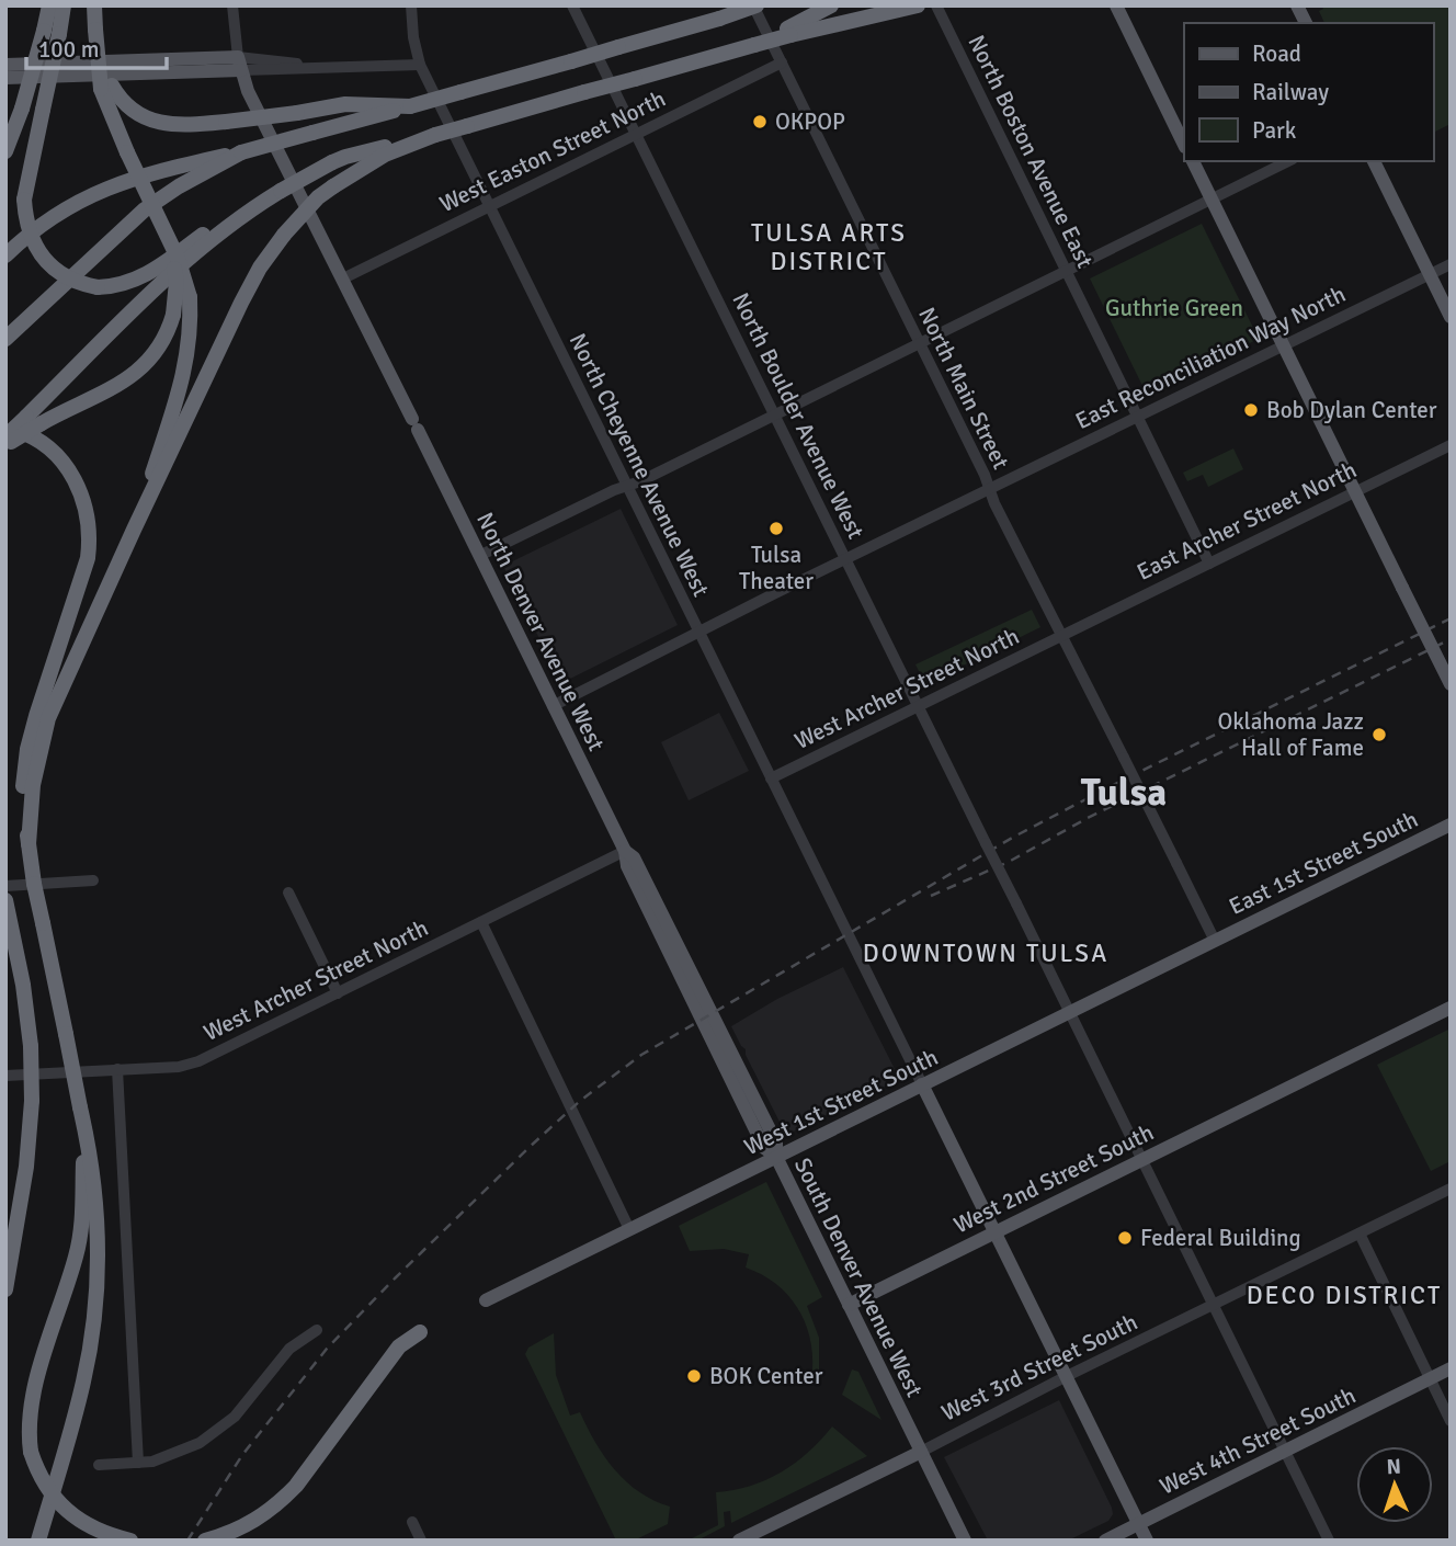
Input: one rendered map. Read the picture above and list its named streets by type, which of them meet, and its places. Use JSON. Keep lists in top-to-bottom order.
{
  "streets": {
    "main road": [
      "North Denver Avenue West",
      "East 1st Street South",
      "West 1st Street South",
      "West 2nd Street South",
      "South Denver Avenue West",
      "West 3rd Street South",
      "West 4th Street South"
    ],
    "street": [
      "West Easton Street North",
      "North Boston Avenue East",
      "East Reconciliation Way North",
      "North Main Street",
      "North Boulder Avenue West",
      "North Cheyenne Avenue West",
      "East Archer Street North",
      "West Archer Street North"
    ]
  },
  "crossings": [
    ["West Easton Street North", "North Main Street"],
    ["West Easton Street North", "North Boulder Avenue West"],
    ["West Easton Street North", "North Cheyenne Avenue West"],
    ["West Easton Street North", "North Denver Avenue West"],
    ["North Boston Avenue East", "East Reconciliation Way North"],
    ["North Boston Avenue East", "East Archer Street North"],
    ["East Reconciliation Way North", "North Main Street"],
    ["East Reconciliation Way North", "North Boulder Avenue West"],
    ["East Reconciliation Way North", "North Cheyenne Avenue West"],
    ["East Reconciliation Way North", "North Denver Avenue West"],
    ["North Main Street", "East Archer Street North"],
    ["North Main Street", "West Archer Street North"],
    ["North Main Street", "East 1st Street South"],
    ["North Main Street", "West 1st Street South"],
    ["North Boulder Avenue West", "West Archer Street North"],
    ["North Boulder Avenue West", "West 1st Street South"],
    ["North Boulder Avenue West", "West 2nd Street South"],
    ["North Boulder Avenue West", "West 3rd Street South"],
    ["North Boulder Avenue West", "West 4th Street South"],
    ["North Cheyenne Avenue West", "West Archer Street North"],
    ["North Cheyenne Avenue West", "West 1st Street South"],
    ["East Archer Street North", "West Archer Street North"],
    ["North Denver Avenue West", "West Archer Street North"],
    ["North Denver Avenue West", "South Denver Avenue West"],
    ["East 1st Street South", "West 1st Street South"],
    ["West 1st Street South", "South Denver Avenue West"],
    ["West 2nd Street South", "South Denver Avenue West"],
    ["South Denver Avenue West", "West 3rd Street South"]
  ],
  "districts": [
    "TULSA ARTS DISTRICT",
    "Tulsa",
    "DOWNTOWN TULSA",
    "DECO DISTRICT"
  ],
  "parks": ["Guthrie Green"],
  "places": [
    "OKPOP",
    "Bob Dylan Center",
    "Tulsa Theater",
    "Oklahoma Jazz Hall of Fame",
    "Federal Building",
    "BOK Center"
  ],
  "legend": ["Road", "Railway", "Park"],
  "scale_bar": "100 m",
  "north": "top"
}
